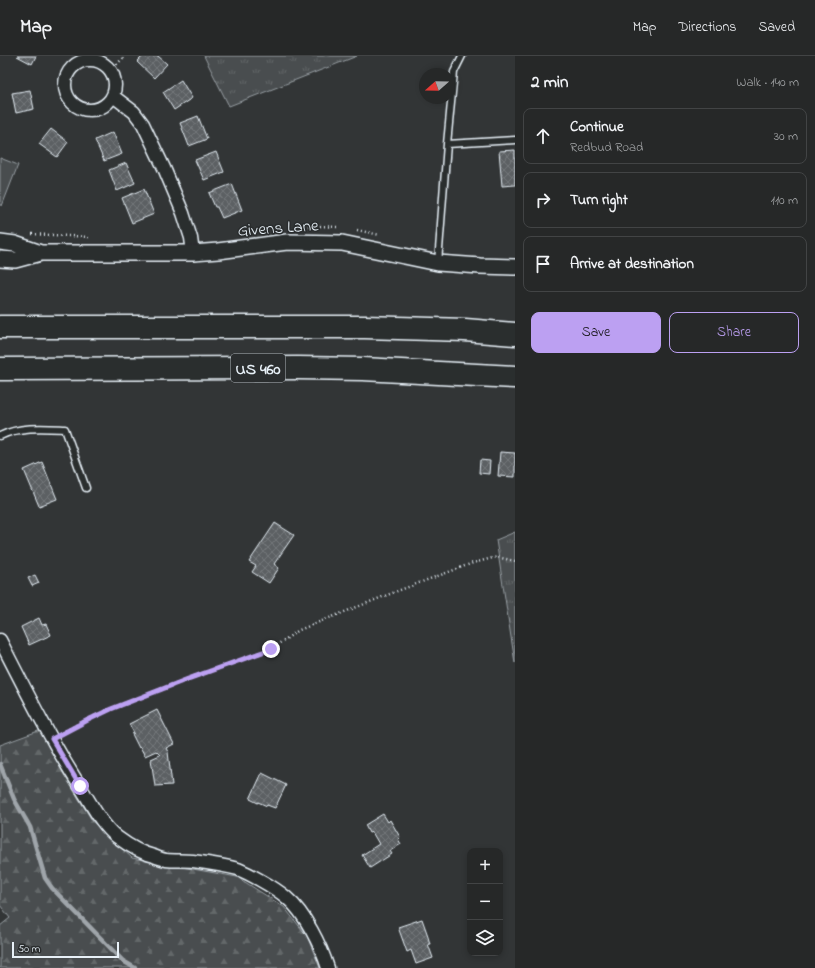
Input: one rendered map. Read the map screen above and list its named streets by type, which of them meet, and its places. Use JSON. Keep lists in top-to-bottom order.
{
  "streets": {
    "highway": ["US 460"],
    "street": ["Givens Lane"]
  },
  "scale_bar": "50 m",
  "north": "left",
  "page": {
    "header": "Map",
    "nav": ["Map", "Directions", "Saved"],
    "heading": ["2 min", "Walk · 140 m"],
    "list": [
      ["Continue", "Redbud Road", "30 m"],
      ["Turn right", "110 m"],
      "Arrive at destination"
    ],
    "buttons": ["Save", "Share"],
    "map_buttons": ["+", "−"],
    "scale": "50 m"
  }
}
